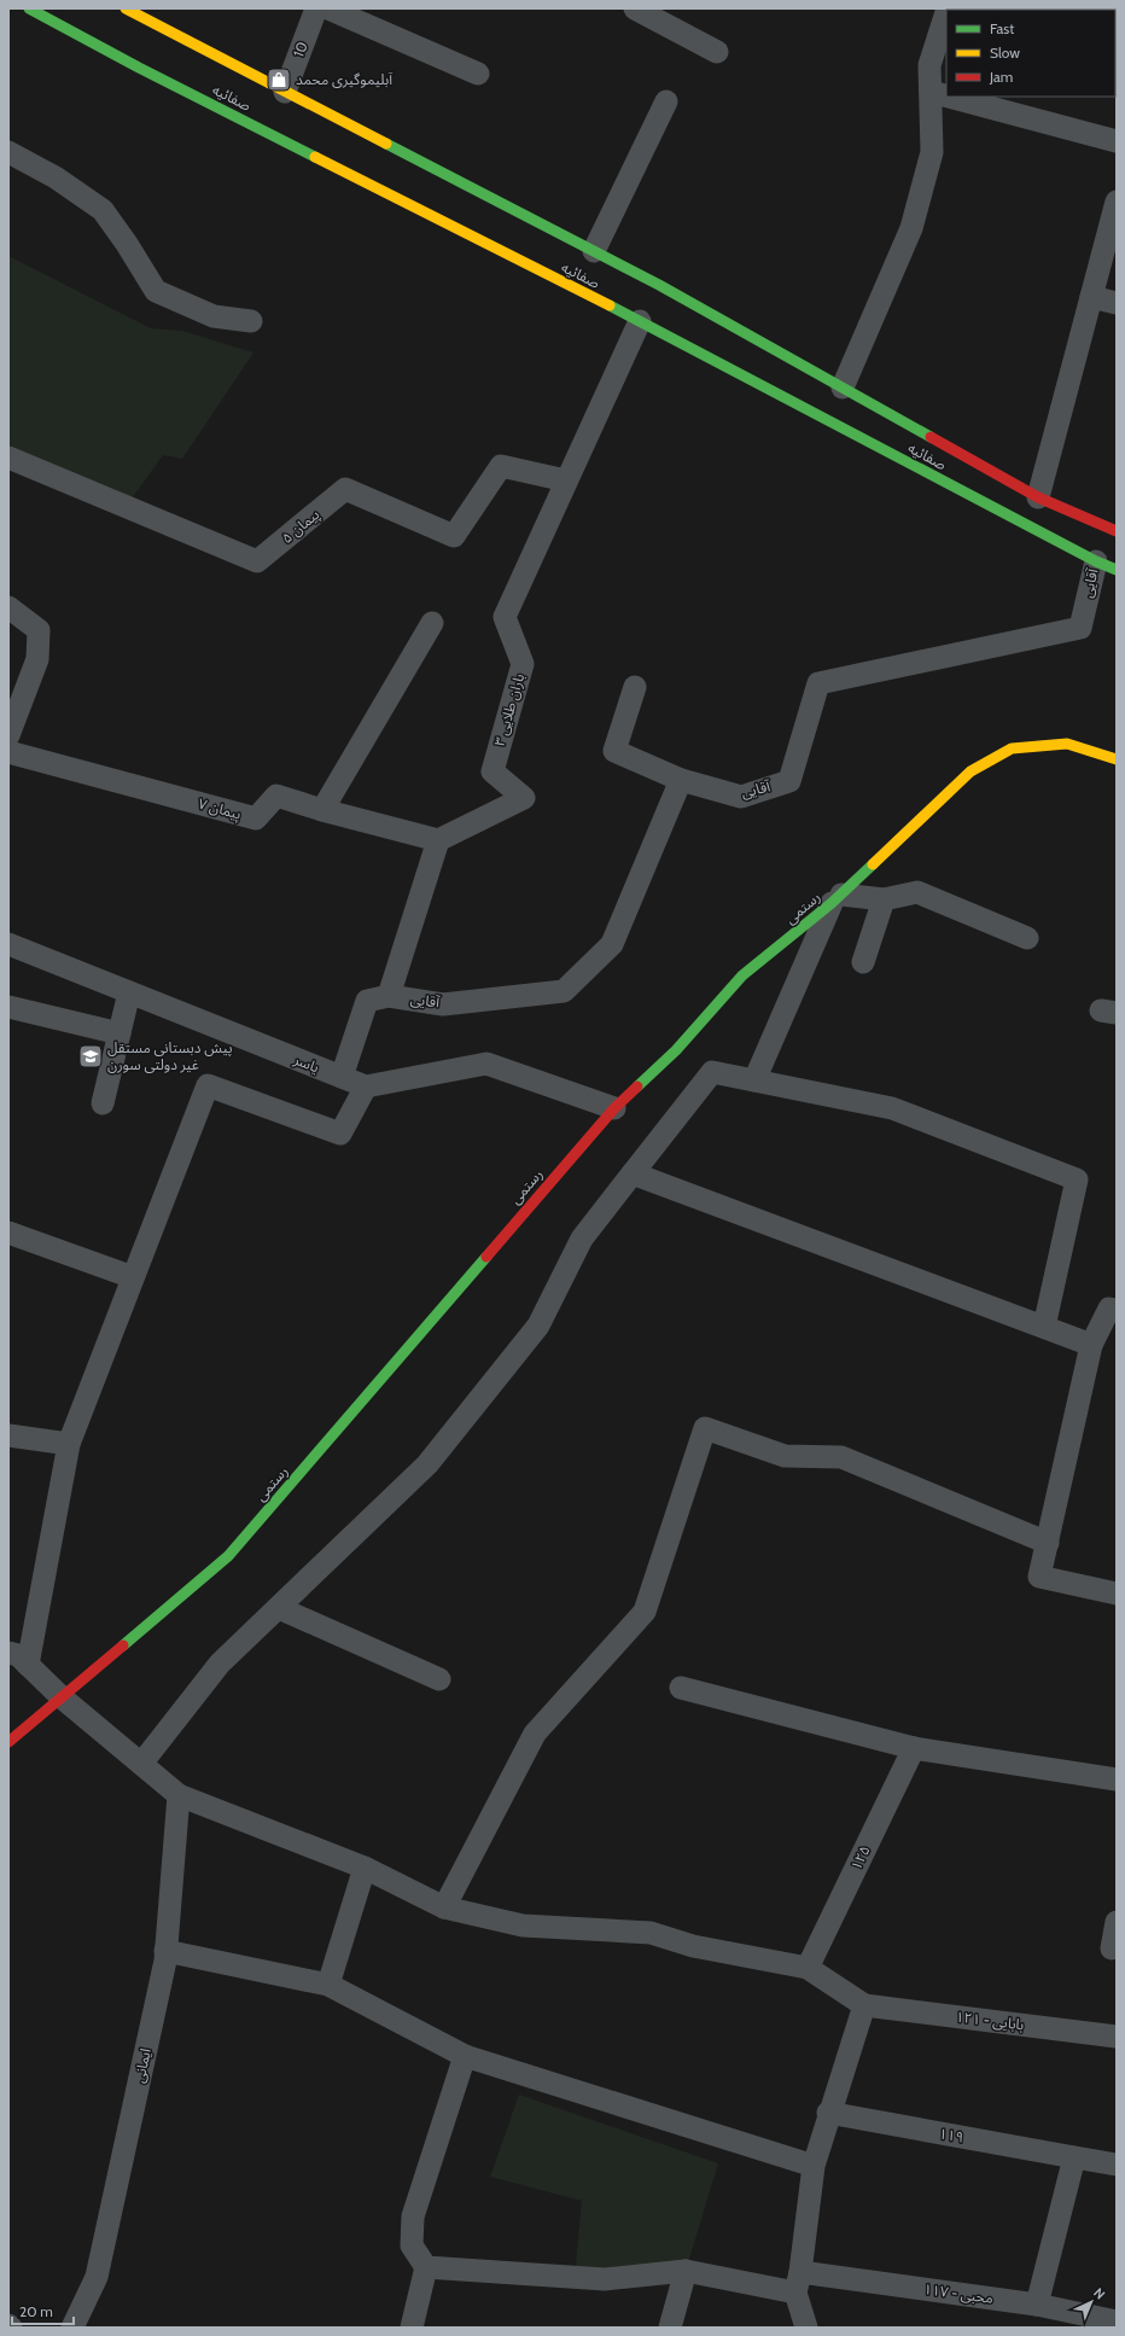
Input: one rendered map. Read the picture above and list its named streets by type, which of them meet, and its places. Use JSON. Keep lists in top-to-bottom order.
{
  "streets": {
    "main road": ["صفائیه", "رستمی"],
    "street": [
      "10",
      "پیمان ۵",
      "آقایی",
      "باران طلایی ۳",
      "پیمان ۷",
      "یاسر",
      "۱۲۵",
      "بابایی - ۱۲۱",
      "ایمانی",
      "۱۱۹",
      "محبی - ۱۱۷"
    ]
  },
  "crossings": [
    ["10", "صفائیه"],
    ["صفائیه", "آقایی"],
    ["صفائیه", "باران طلایی ۳"],
    ["پیمان ۵", "باران طلایی ۳"]
  ],
  "places": {
    "shop": ["آبلیموگیری محمد"],
    "school or university": ["پیش دبستانی مستقل غیر دولتی سورن"]
  },
  "legend": ["Fast", "Slow", "Jam"],
  "scale_bar": "20 m",
  "north": "top right"
}
